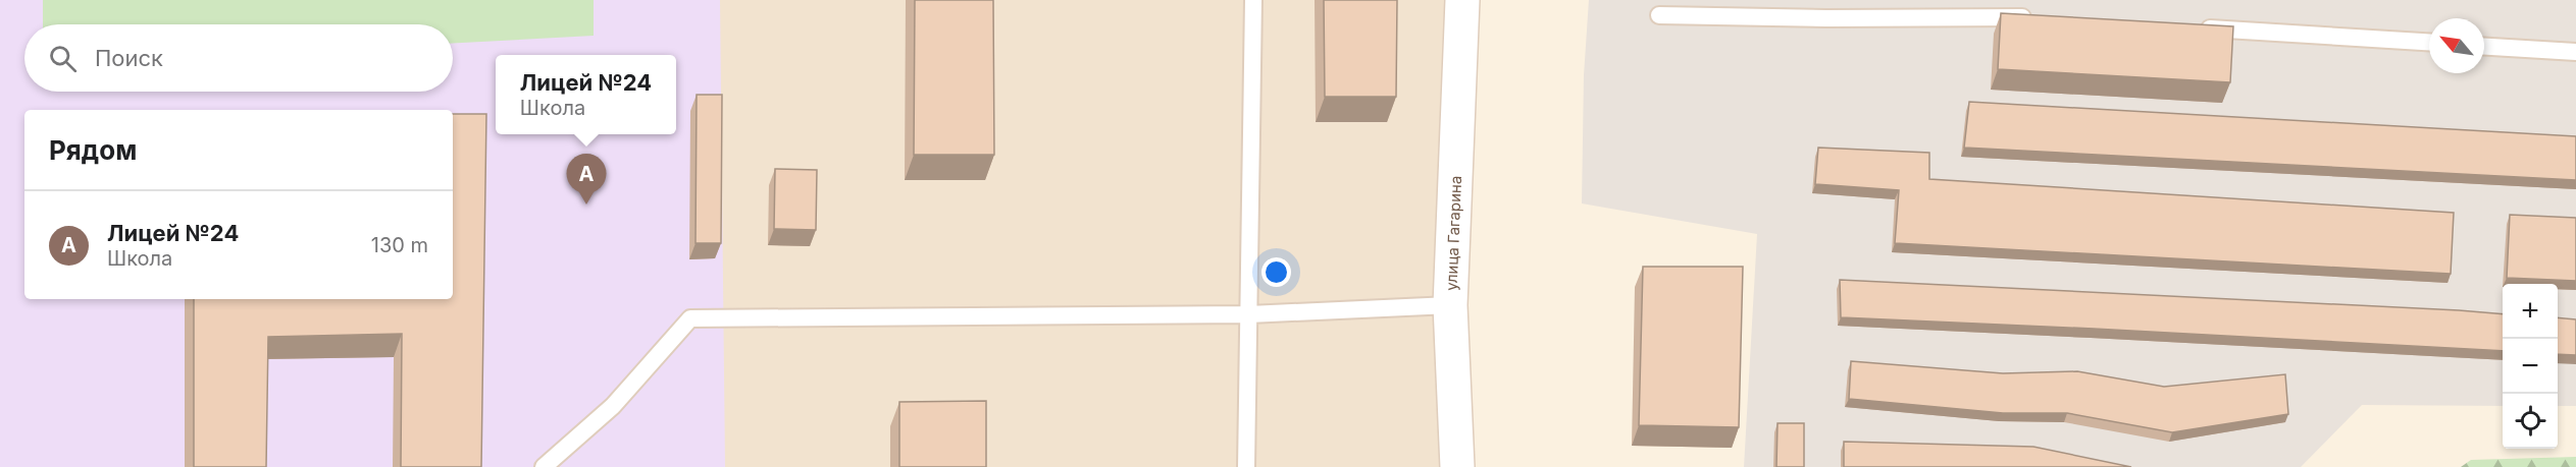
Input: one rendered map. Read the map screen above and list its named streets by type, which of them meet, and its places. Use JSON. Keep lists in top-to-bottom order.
{
  "streets": {
    "street": ["улица Гагарина"]
  },
  "north": "top left",
  "page": {
    "search": "Поиск",
    "popup": ["Лицей №24", "Школа"],
    "heading": "Рядом",
    "pins": "A",
    "list": [
      {
        "mark": "A",
        "name": "Лицей №24",
        "note": "Школа",
        "value": "130 m"
      }
    ],
    "map_buttons": ["+", "−"]
  }
}
